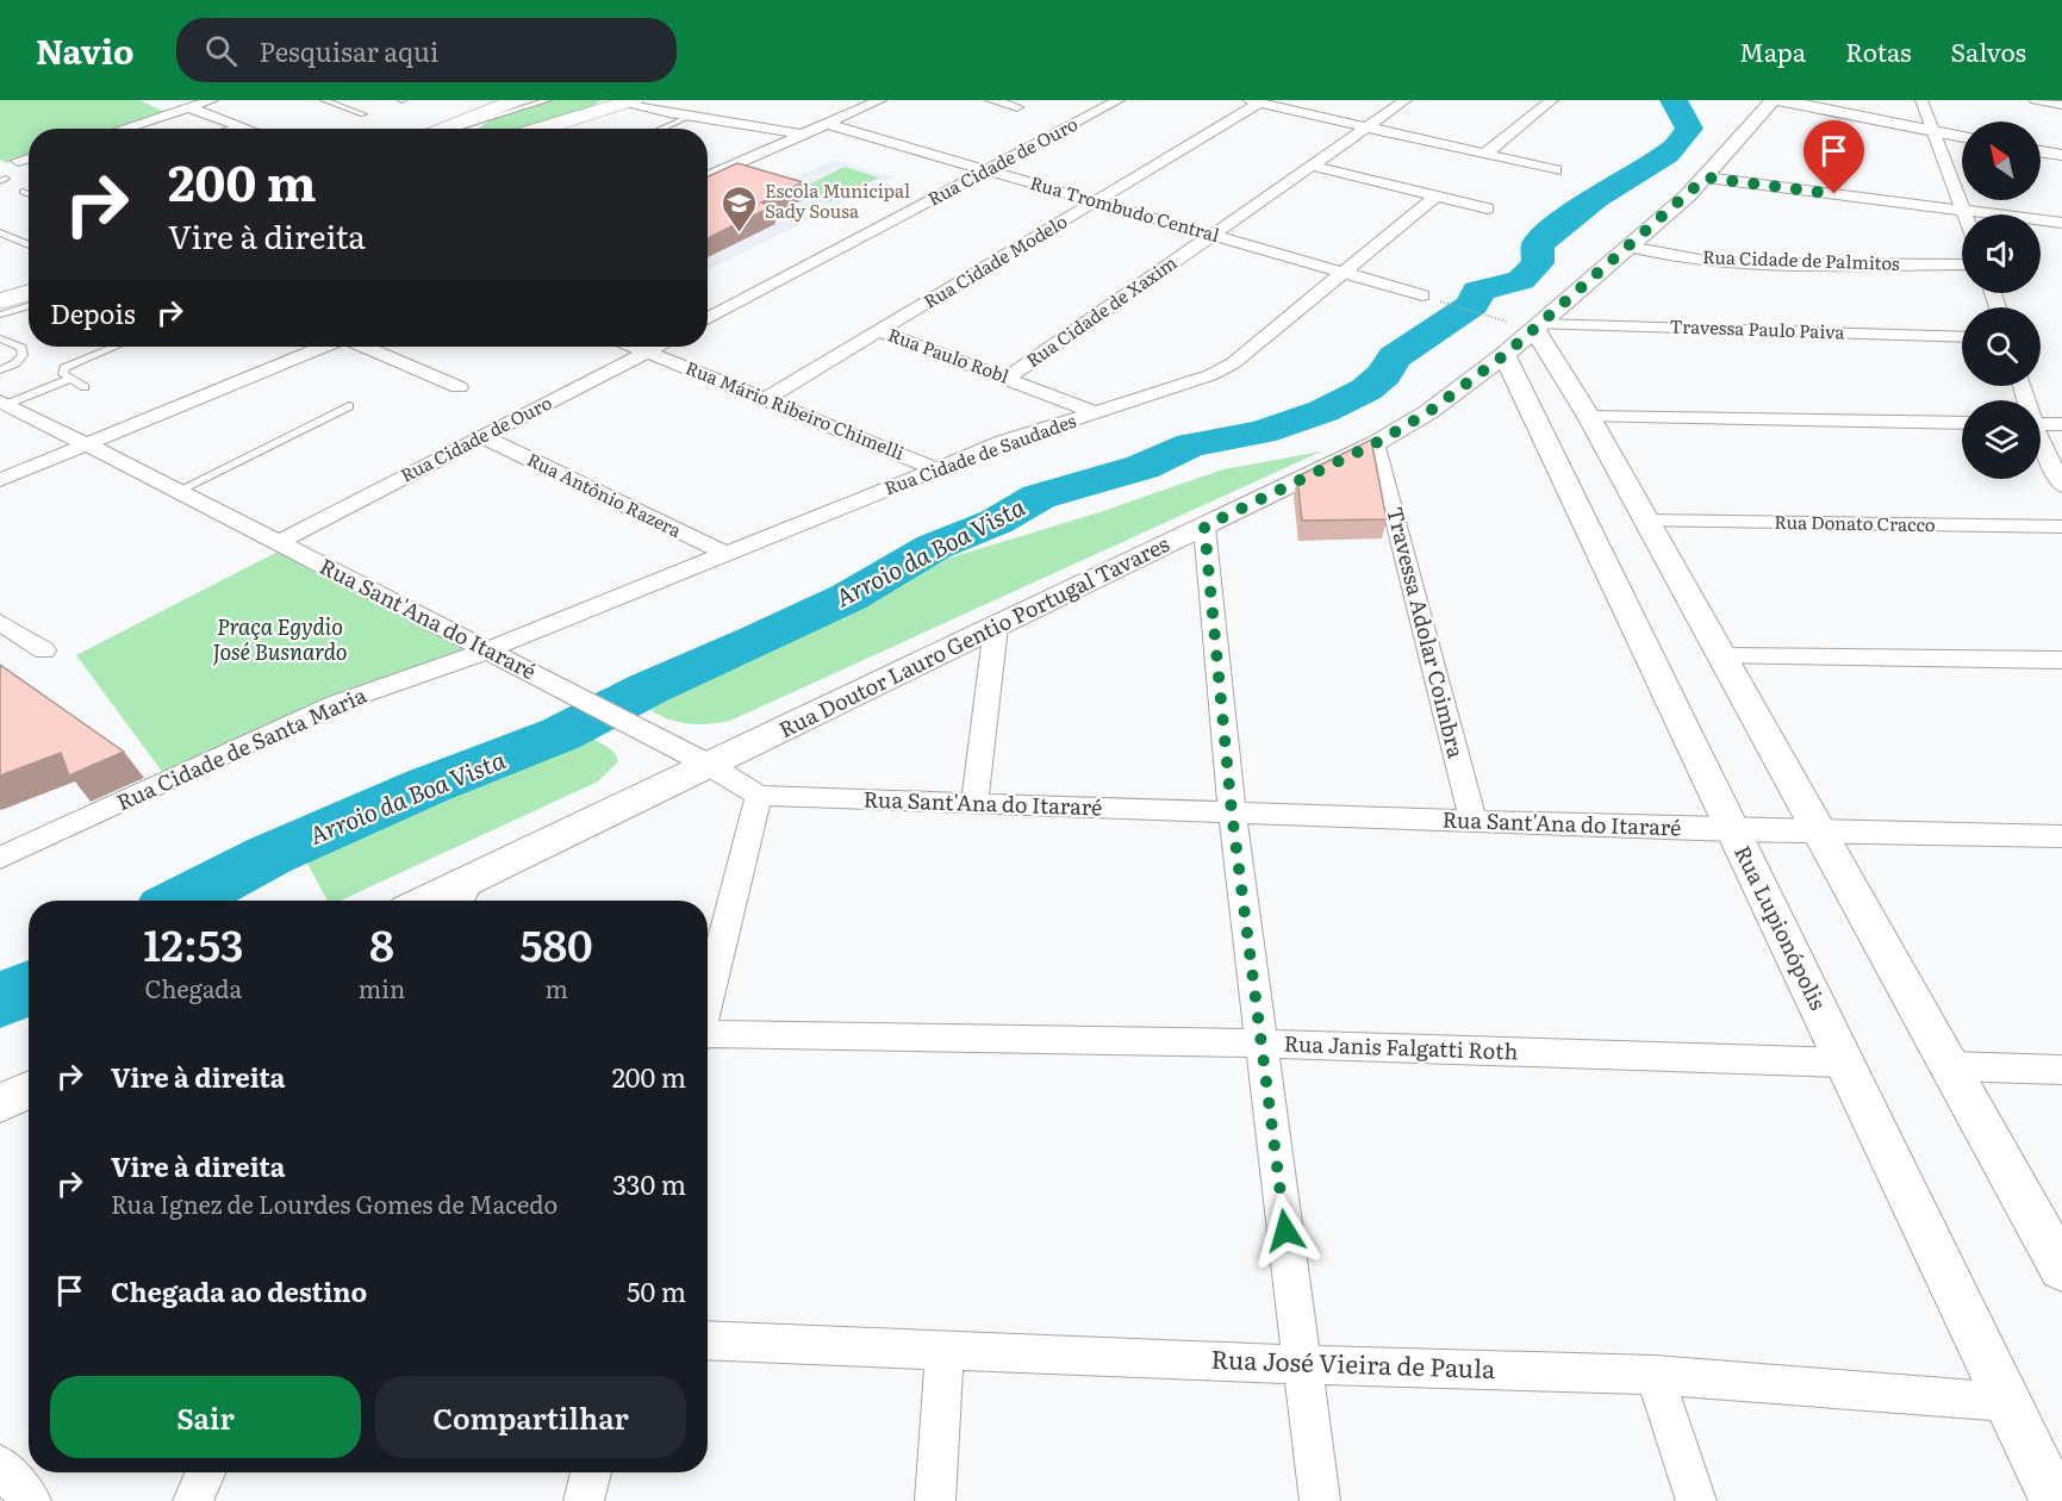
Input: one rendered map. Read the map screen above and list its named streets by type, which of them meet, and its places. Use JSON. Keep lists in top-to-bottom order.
{
  "streets": {
    "street": [
      "Rua Cidade de Ouro",
      "Rua Trombudo Central",
      "Rua Cidade de Palmitos",
      "Rua Cidade Modelo",
      "Rua Cidade de Xaxim",
      "Travessa Paulo Paiva",
      "Rua Paulo Robl",
      "Rua Mário Ribeiro Chimelli",
      "Rua Cidade de Saudades",
      "Rua Antônio Razera",
      "Rua Donato Cracco",
      "Rua Sant'Ana do Itararé",
      "Travessa Adolar Coimbra",
      "Rua Doutor Lauro Gentio Portugal Tavares",
      "Rua Cidade de Santa Maria",
      "Rua Lupionópolis",
      "Rua Janis Falgatti Roth",
      "Rua José Vieira de Paula"
    ]
  },
  "crossings": [
    ["Rua Cidade de Ouro", "Rua Trombudo Central"],
    ["Rua Cidade de Ouro", "Rua Mário Ribeiro Chimelli"],
    ["Rua Cidade de Ouro", "Rua Antônio Razera"],
    ["Rua Cidade de Ouro", "Rua Sant'Ana do Itararé"],
    ["Rua Trombudo Central", "Rua Cidade Modelo"],
    ["Rua Trombudo Central", "Rua Cidade de Xaxim"],
    ["Rua Trombudo Central", "Rua Cidade de Saudades"],
    ["Rua Cidade de Palmitos", "Rua Doutor Lauro Gentio Portugal Tavares"],
    ["Rua Cidade Modelo", "Rua Paulo Robl"],
    ["Rua Cidade Modelo", "Rua Mário Ribeiro Chimelli"],
    ["Rua Cidade de Xaxim", "Rua Paulo Robl"],
    ["Travessa Paulo Paiva", "Rua Doutor Lauro Gentio Portugal Tavares"],
    ["Rua Paulo Robl", "Rua Cidade de Saudades"],
    ["Rua Mário Ribeiro Chimelli", "Rua Cidade de Saudades"],
    ["Rua Cidade de Saudades", "Rua Antônio Razera"],
    ["Rua Cidade de Saudades", "Rua Sant'Ana do Itararé"],
    ["Rua Cidade de Saudades", "Rua Cidade de Santa Maria"],
    ["Rua Sant'Ana do Itararé", "Travessa Adolar Coimbra"],
    ["Rua Sant'Ana do Itararé", "Rua Doutor Lauro Gentio Portugal Tavares"],
    ["Rua Sant'Ana do Itararé", "Rua Cidade de Santa Maria"],
    ["Rua Sant'Ana do Itararé", "Rua Lupionópolis"],
    ["Travessa Adolar Coimbra", "Rua Doutor Lauro Gentio Portugal Tavares"],
    ["Rua Doutor Lauro Gentio Portugal Tavares", "Rua Lupionópolis"],
    ["Rua Lupionópolis", "Rua Janis Falgatti Roth"],
    ["Rua Lupionópolis", "Rua José Vieira de Paula"]
  ],
  "water": ["Arroio da Boa Vista"],
  "parks": ["Praça Egydio José Busnardo"],
  "places": {
    "school or university": ["Escola Municipal Sady Sousa"]
  },
  "north": "top left",
  "page": {
    "header": "Navio",
    "search": "Pesquisar aqui",
    "nav": ["Mapa", "Rotas", "Salvos"],
    "turn": ["200 m", "Vire à direita"],
    "then": "Depois",
    "eta": [
      "12:53",
      "Chegada",
      "8",
      "min",
      "580",
      "m"
    ],
    "list": [
      {
        "name": "Vire à direita",
        "value": "200 m"
      },
      {
        "name": "Vire à direita",
        "note": "Rua Ignez de Lourdes Gomes de Macedo",
        "value": "330 m"
      },
      {
        "name": "Chegada ao destino",
        "value": "50 m"
      }
    ],
    "buttons": ["Sair", "Compartilhar"]
  }
}
